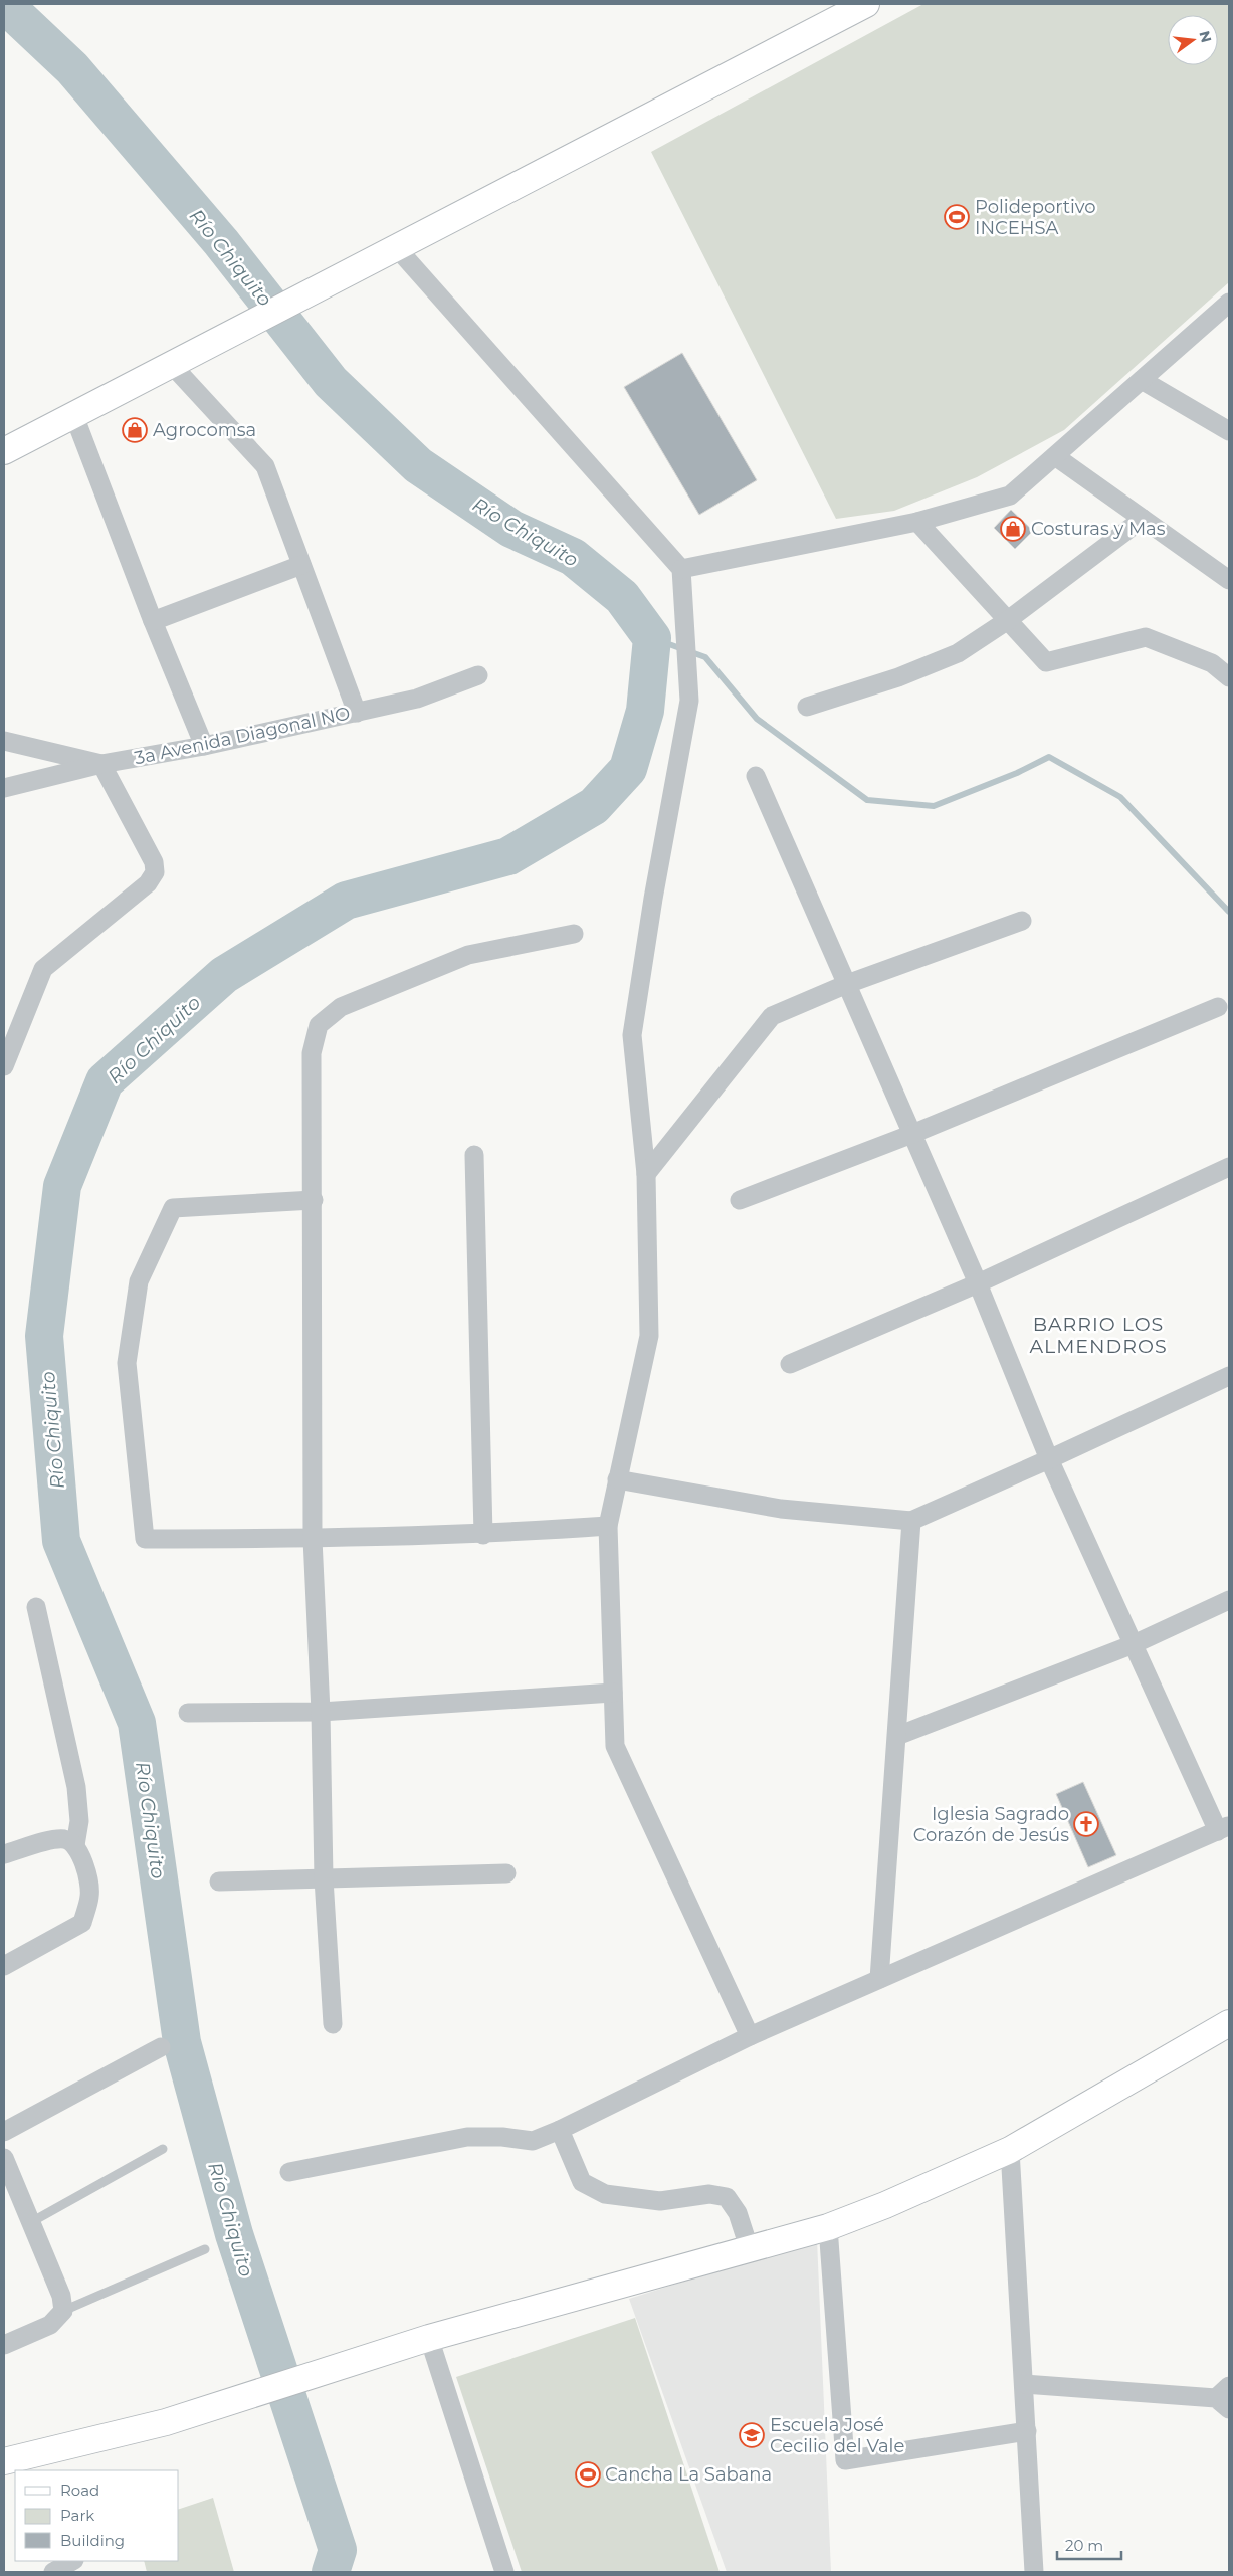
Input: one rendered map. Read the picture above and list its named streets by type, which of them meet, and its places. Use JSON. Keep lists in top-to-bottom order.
{
  "streets": {
    "street": ["3a Avenida Diagonal NO"]
  },
  "districts": ["BARRIO LOS ALMENDROS"],
  "water": ["Río Chiquito"],
  "places": {
    "sports": ["Polideportivo INCEHSA", "Cancha La Sabana"],
    "shop": ["Agrocomsa", "Costuras y Mas"],
    "church": ["Iglesia Sagrado Corazón de Jesús"],
    "school or university": ["Escuela José Cecilio del Vale"]
  },
  "legend": ["Road", "Park", "Building"],
  "scale_bar": "20 m",
  "north": "right"
}
